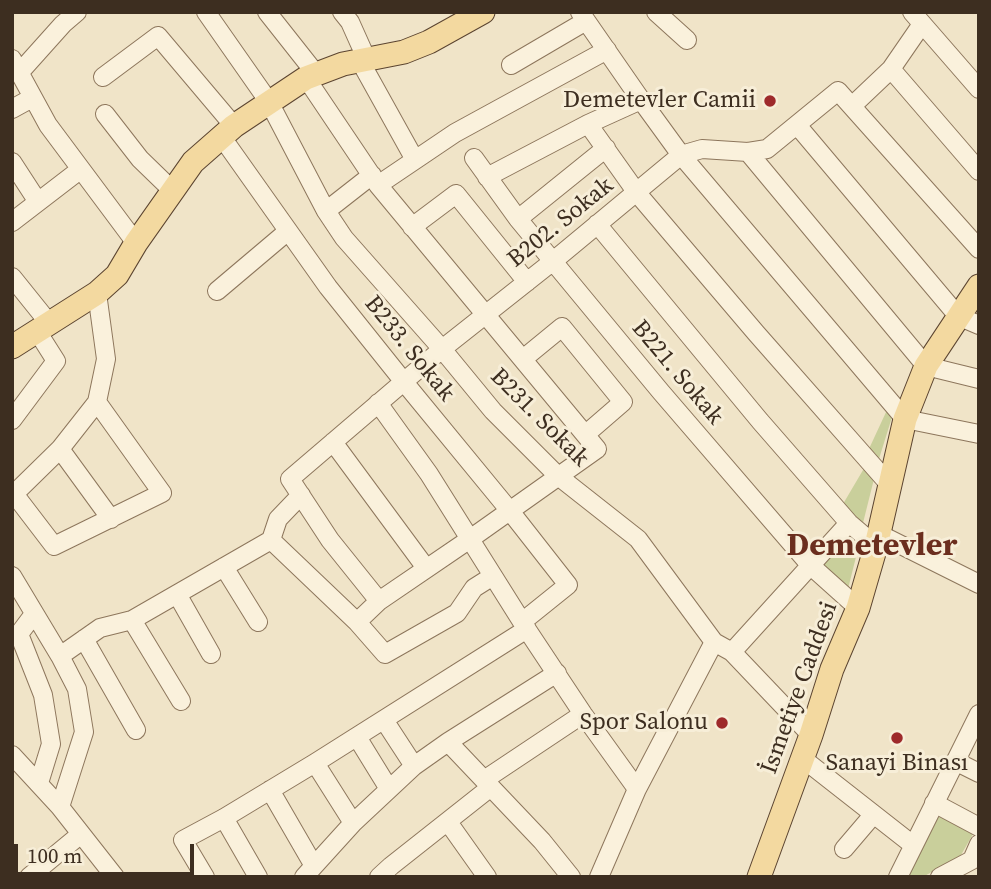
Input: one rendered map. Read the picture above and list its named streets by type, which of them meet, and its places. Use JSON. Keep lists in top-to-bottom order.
{
  "streets": {
    "main road": ["İsmetiye Caddesi"],
    "street": [
      "B202. Sokak",
      "B233. Sokak",
      "B221. Sokak",
      "B231. Sokak"
    ]
  },
  "crossings": [
    ["B202. Sokak", "B233. Sokak"],
    ["B202. Sokak", "B221. Sokak"],
    ["B202. Sokak", "B231. Sokak"],
    ["B221. Sokak", "İsmetiye Caddesi"],
    ["B231. Sokak", "İsmetiye Caddesi"]
  ],
  "districts": ["Demetevler"],
  "places": ["Demetevler Camii", "Spor Salonu", "Sanayi Binası"],
  "scale_bar": "100 m"
}
